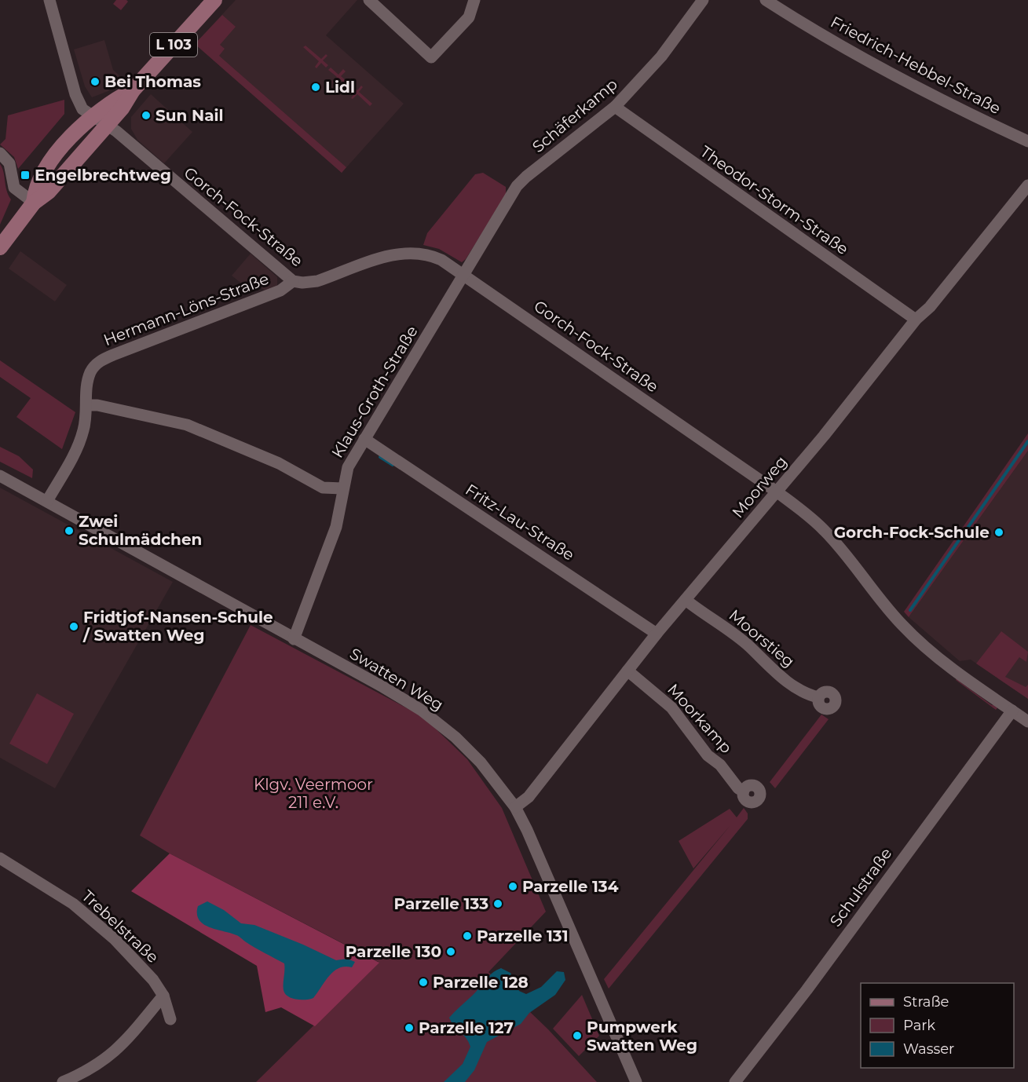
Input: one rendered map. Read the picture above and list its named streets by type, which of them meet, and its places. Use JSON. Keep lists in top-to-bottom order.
{
  "streets": {
    "main road": ["L 103"],
    "street": [
      "Friedrich-Hebbel-Straße",
      "Schäferkamp",
      "Theodor-Storm-Straße",
      "Gorch-Fock-Straße",
      "Hermann-Löns-Straße",
      "Klaus-Groth-Straße",
      "Moorweg",
      "Fritz-Lau-Straße",
      "Moorstieg",
      "Swatten Weg",
      "Moorkamp",
      "Schulstraße",
      "Trebelstraße"
    ]
  },
  "crossings": [
    ["L 103", "Gorch-Fock-Straße"],
    ["Schäferkamp", "Theodor-Storm-Straße"],
    ["Schäferkamp", "Gorch-Fock-Straße"],
    ["Schäferkamp", "Klaus-Groth-Straße"],
    ["Theodor-Storm-Straße", "Moorweg"],
    ["Gorch-Fock-Straße", "Hermann-Löns-Straße"],
    ["Gorch-Fock-Straße", "Klaus-Groth-Straße"],
    ["Gorch-Fock-Straße", "Moorweg"],
    ["Gorch-Fock-Straße", "Schulstraße"],
    ["Hermann-Löns-Straße", "Swatten Weg"],
    ["Klaus-Groth-Straße", "Fritz-Lau-Straße"],
    ["Klaus-Groth-Straße", "Swatten Weg"],
    ["Moorweg", "Fritz-Lau-Straße"],
    ["Moorweg", "Moorstieg"],
    ["Moorweg", "Swatten Weg"],
    ["Moorweg", "Moorkamp"]
  ],
  "parks": ["Klgv. Veermoor 211 e.V."],
  "places": {
    "other": [
      "Bei Thomas",
      "Lidl",
      "Sun Nail",
      "Zwei Schulmädchen",
      "Gorch-Fock-Schule",
      "Fridtjof-Nansen-Schule / Swatten Weg",
      "Parzelle 134",
      "Parzelle 133",
      "Parzelle 131",
      "Parzelle 130",
      "Parzelle 128",
      "Parzelle 127",
      "Pumpwerk Swatten Weg"
    ],
    "transit": ["Engelbrechtweg"]
  },
  "legend": ["Straße", "Park", "Wasser"]
}
